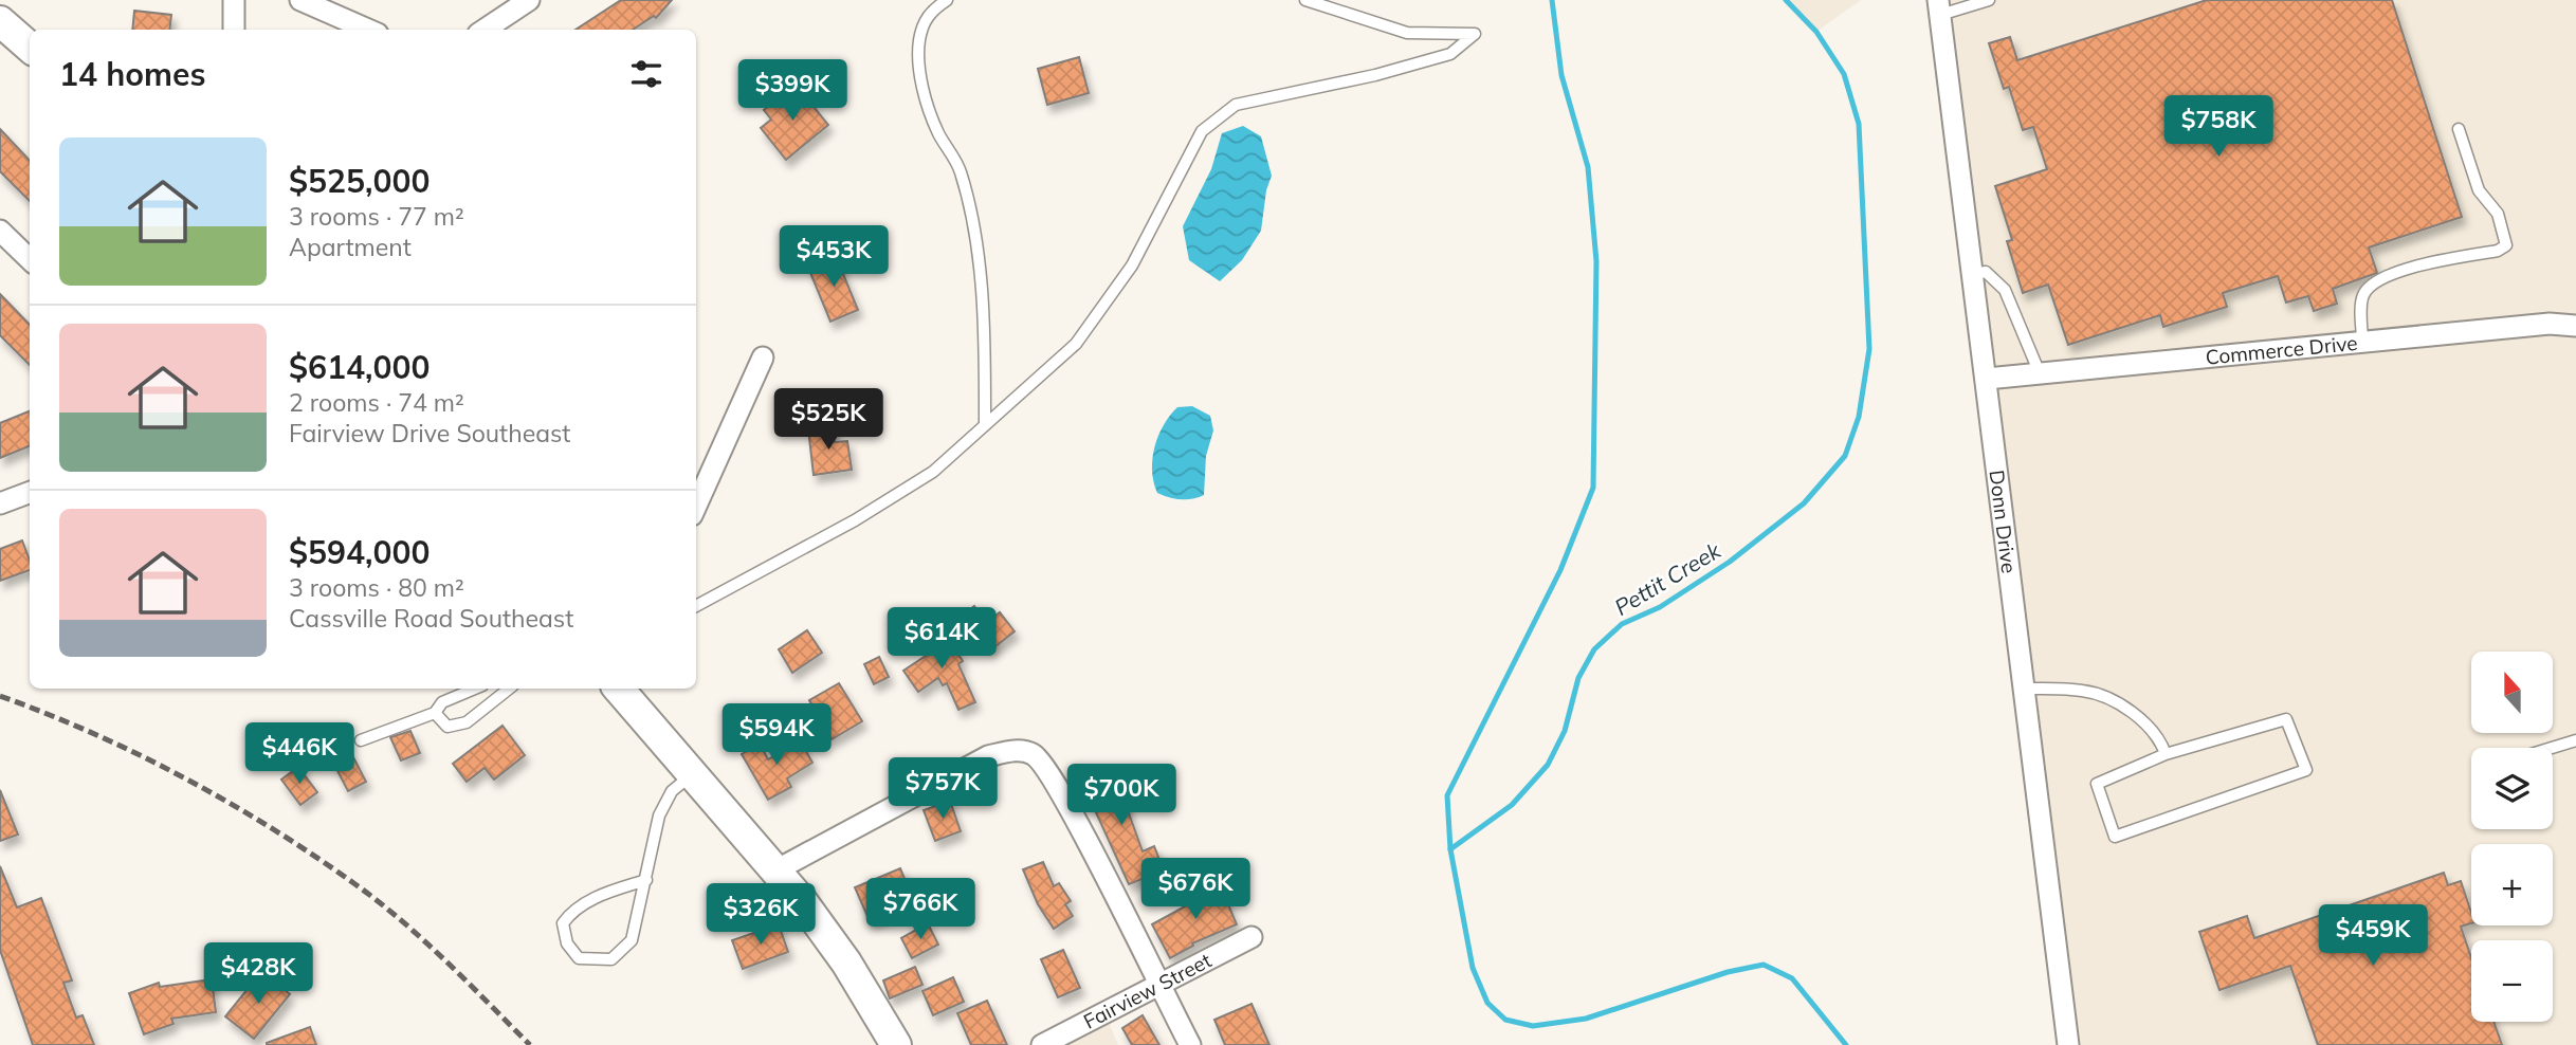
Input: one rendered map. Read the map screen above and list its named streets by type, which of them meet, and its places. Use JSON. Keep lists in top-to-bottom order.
{
  "streets": {
    "street": ["Commerce Drive", "Donn Drive", "Fairview Street"]
  },
  "crossings": [
    ["Commerce Drive", "Donn Drive"]
  ],
  "water": ["Pettit Creek"],
  "north": "top",
  "page": {
    "heading": "14 homes",
    "price": [
      "$399K",
      "$758K",
      "$453K",
      "$525K",
      "$614K",
      "$594K",
      "$446K",
      "$757K",
      "$700K",
      "$676K",
      "$766K",
      "$326K",
      "$459K",
      "$428K"
    ],
    "list": [
      {
        "name": "$525,000",
        "note": "3 rooms · 77 m² · Apartment"
      },
      {
        "name": "$614,000",
        "note": "2 rooms · 74 m² · Fairview Drive Southeast"
      },
      {
        "name": "$594,000",
        "note": "3 rooms · 80 m² · Cassville Road Southeast"
      }
    ],
    "map_buttons": ["+", "−"]
  }
}
